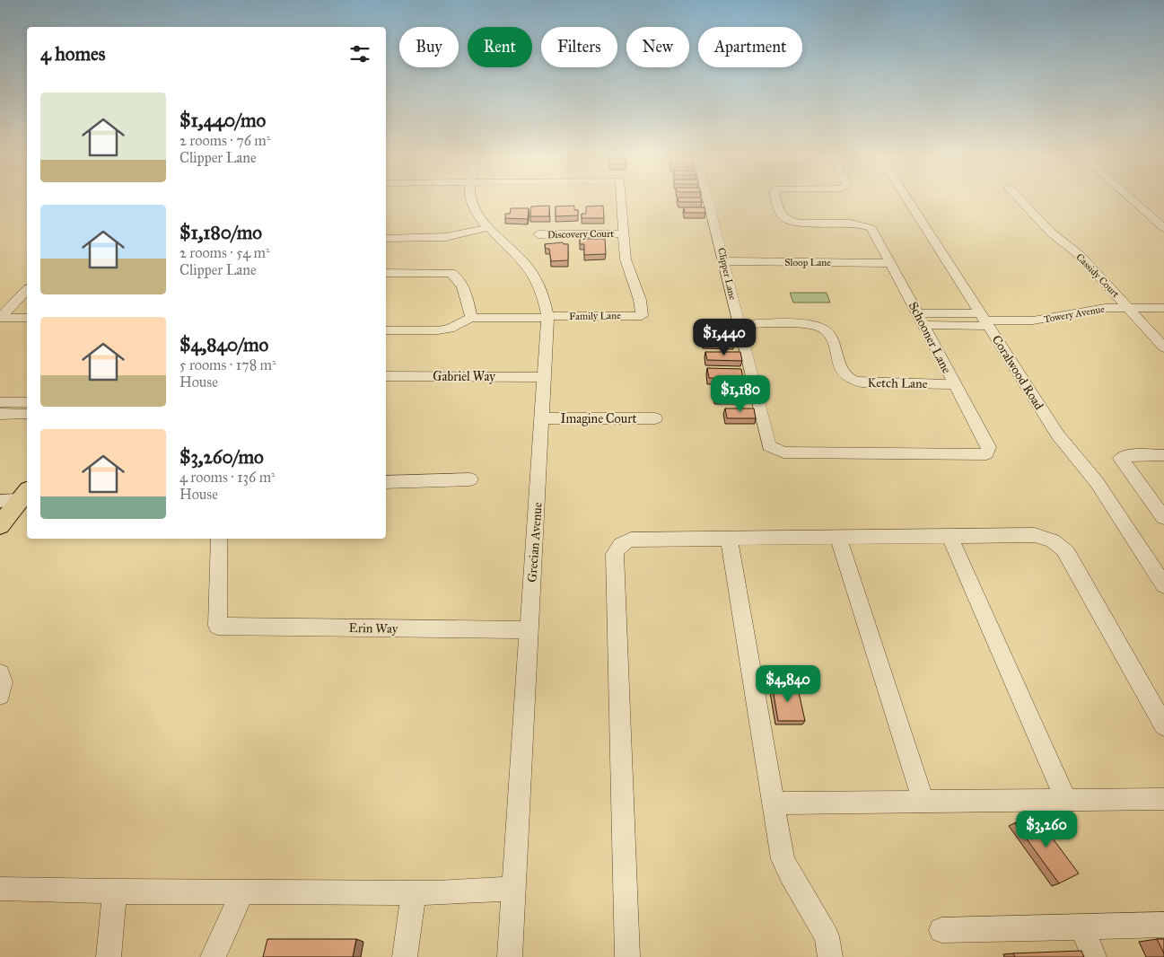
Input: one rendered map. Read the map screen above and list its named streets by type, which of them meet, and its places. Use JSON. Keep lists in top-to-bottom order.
{
  "streets": {
    "street": [
      "Discovery Court",
      "Sloop Lane",
      "Clipper Lane",
      "Cassidy Court",
      "Towery Avenue",
      "Family Lane",
      "Schooner Lane",
      "Coralwood Road",
      "Gabriel Way",
      "Ketch Lane",
      "Imagine Court",
      "Grecian Avenue",
      "Erin Way"
    ]
  },
  "crossings": [
    ["Discovery Court", "Family Lane"],
    ["Sloop Lane", "Clipper Lane"],
    ["Sloop Lane", "Schooner Lane"],
    ["Clipper Lane", "Schooner Lane"],
    ["Clipper Lane", "Ketch Lane"],
    ["Cassidy Court", "Towery Avenue"],
    ["Towery Avenue", "Schooner Lane"],
    ["Towery Avenue", "Coralwood Road"],
    ["Family Lane", "Grecian Avenue"],
    ["Schooner Lane", "Ketch Lane"],
    ["Gabriel Way", "Grecian Avenue"],
    ["Imagine Court", "Grecian Avenue"],
    ["Grecian Avenue", "Erin Way"]
  ],
  "page": {
    "chip": [
      "Buy",
      "Rent",
      "Filters",
      "New",
      "Apartment"
    ],
    "heading": "4 homes",
    "list": [
      {
        "name": "$1,440/mo",
        "note": "2 rooms · 76 m² · Clipper Lane"
      },
      {
        "name": "$1,180/mo",
        "note": "2 rooms · 54 m² · Clipper Lane"
      },
      {
        "name": "$4,840/mo",
        "note": "5 rooms · 178 m² · House"
      },
      {
        "name": "$3,260/mo",
        "note": "4 rooms · 136 m² · House"
      }
    ],
    "price": [
      "$1,440",
      "$1,180",
      "$4,840",
      "$3,260"
    ]
  }
}
